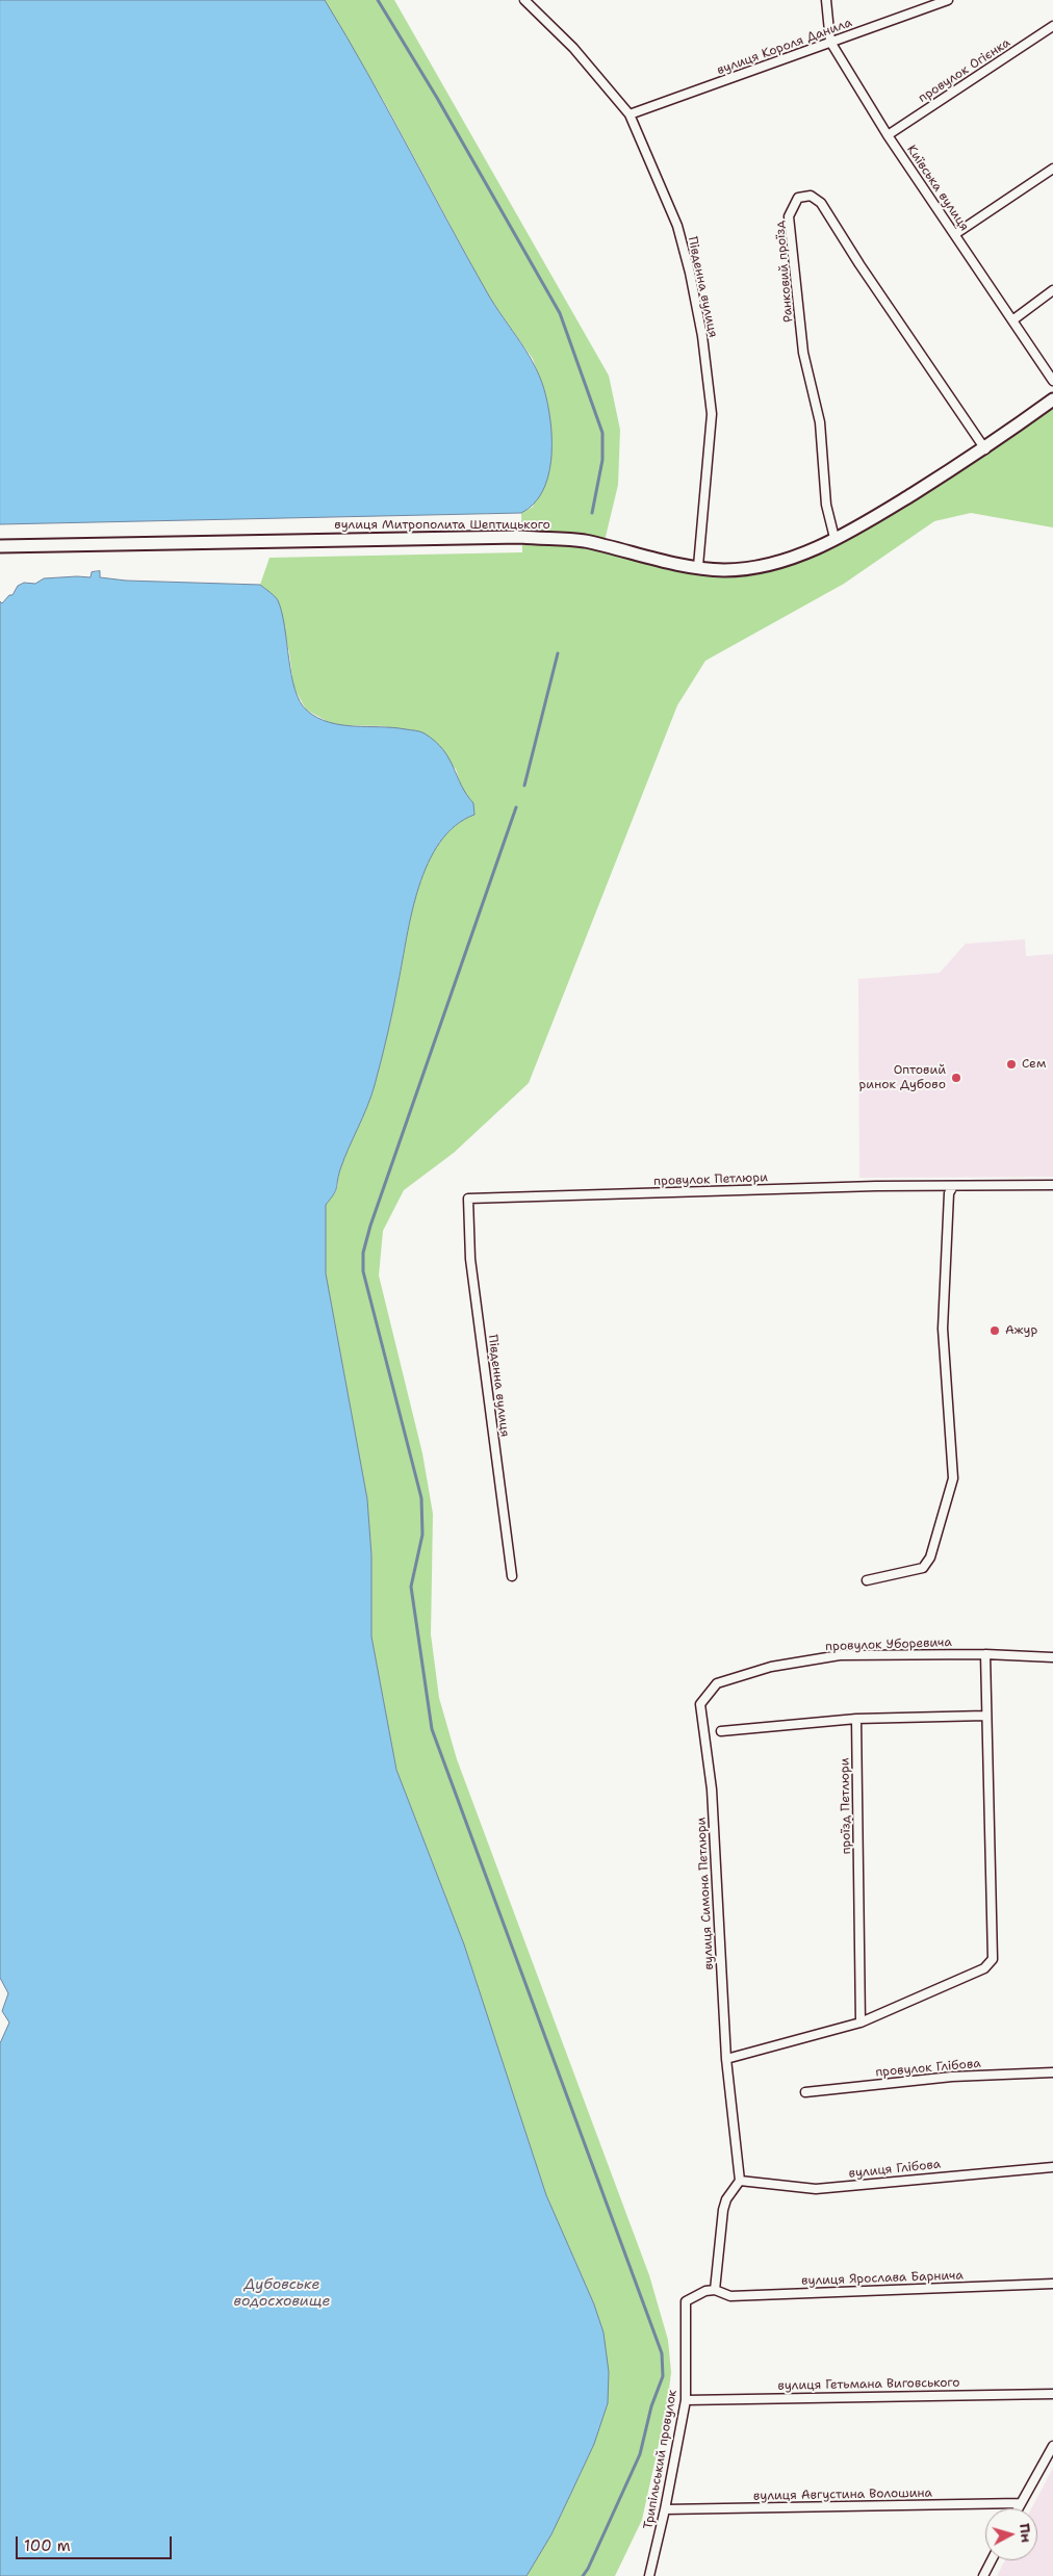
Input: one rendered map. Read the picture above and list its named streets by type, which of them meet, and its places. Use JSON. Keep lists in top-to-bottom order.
{
  "streets": {
    "street": [
      "вулиця Короля Данила",
      "провулок Огієнка",
      "Київська вулиця",
      "Ранковий проїзд",
      "Південна вулиця",
      "вулиця Митрополита Шептицького",
      "провулок Петлюри",
      "провулок Уборевича",
      "проїзд Петлюри",
      "вулиця Симона Петлюри",
      "провулок Глібова",
      "вулиця Глібова",
      "вулиця Ярослава Барнича",
      "вулиця Гетьмана Виговського",
      "Трипільський провулок",
      "вулиця Августина Волошина"
    ]
  },
  "crossings": [
    ["вулиця Короля Данила", "Київська вулиця"],
    ["вулиця Короля Данила", "Південна вулиця"],
    ["провулок Огієнка", "Київська вулиця"],
    ["Ранковий проїзд", "вулиця Митрополита Шептицького"],
    ["Південна вулиця", "вулиця Митрополита Шептицького"],
    ["Південна вулиця", "провулок Петлюри"],
    ["провулок Уборевича", "вулиця Симона Петлюри"],
    ["вулиця Ярослава Барнича", "Трипільський провулок"],
    ["вулиця Гетьмана Виговського", "Трипільський провулок"],
    ["Трипільський провулок", "вулиця Августина Волошина"]
  ],
  "water": ["Дубовське водосховище"],
  "places": ["Сем", "Оптовий ринок Дубово", "Ажур"],
  "scale_bar": "100 m",
  "north": "right"
}
